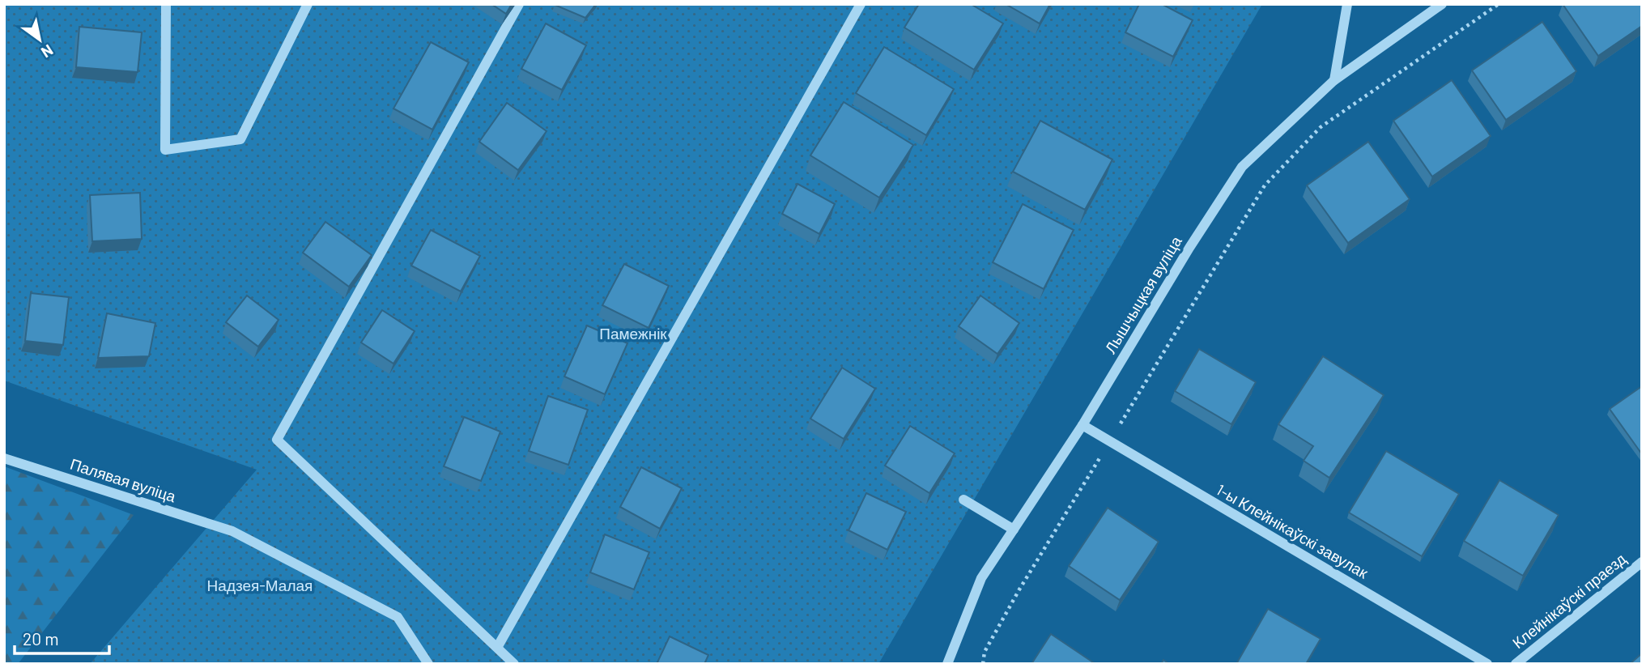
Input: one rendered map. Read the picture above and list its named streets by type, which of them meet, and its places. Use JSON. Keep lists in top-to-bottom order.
{
  "streets": {
    "street": [
      "Лышчыцкая вуліца",
      "Палявая вуліца",
      "1-ы Клейнікаўскі завулак",
      "Клейнікаўскі праезд"
    ]
  },
  "crossings": [
    ["Лышчыцкая вуліца", "1-ы Клейнікаўскі завулак"]
  ],
  "parks": ["Памежнік", "Надзея-Малая"],
  "scale_bar": "20 m",
  "north": "bottom right"
}
